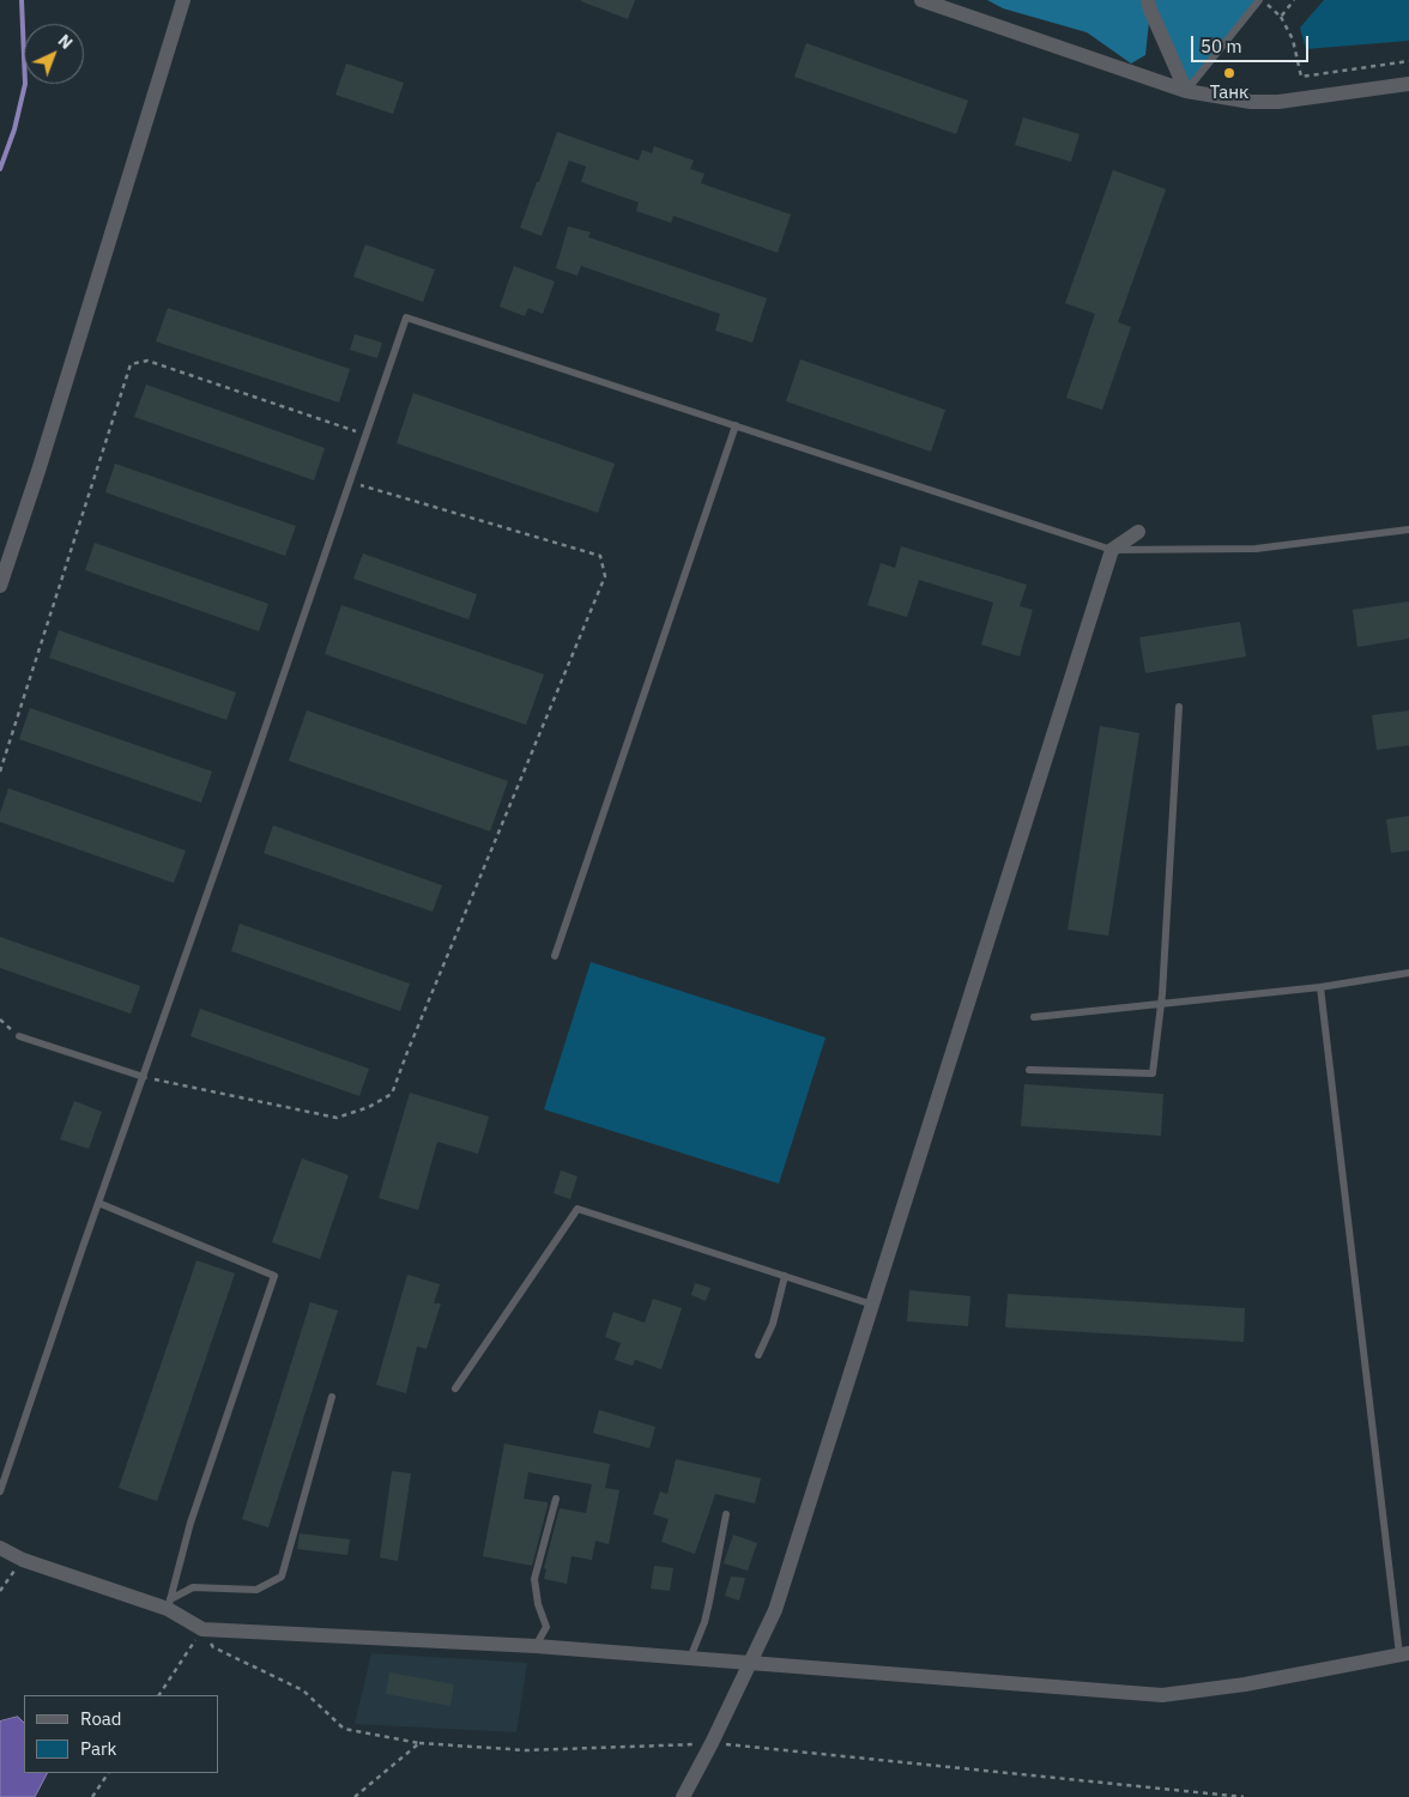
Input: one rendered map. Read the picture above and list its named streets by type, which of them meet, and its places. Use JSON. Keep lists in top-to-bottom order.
{
  "places": ["Танк"],
  "legend": ["Road", "Park"],
  "scale_bar": "50 m",
  "north": "top right"
}
